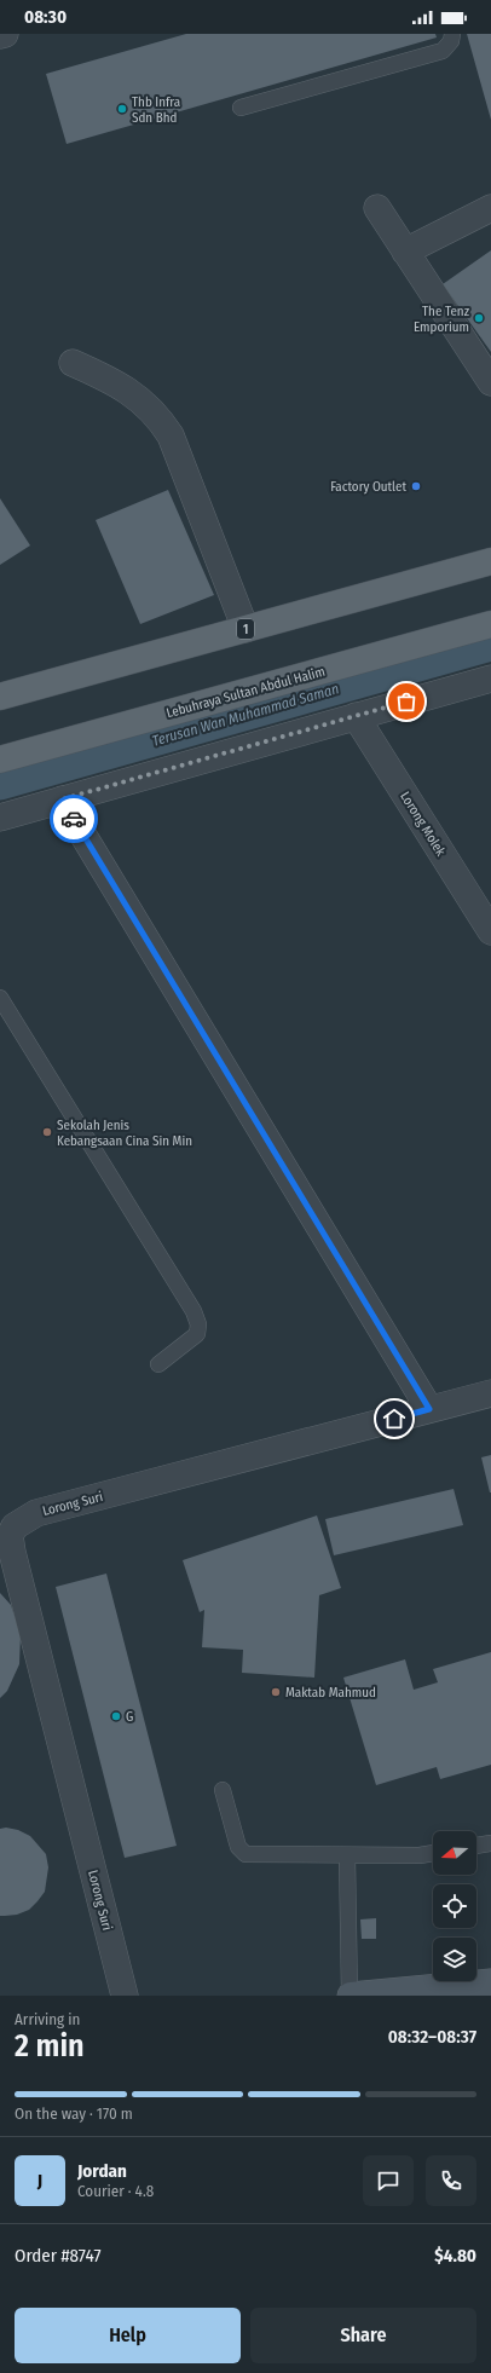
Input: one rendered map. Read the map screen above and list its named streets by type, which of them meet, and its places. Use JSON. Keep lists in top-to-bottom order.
{
  "streets": {
    "main road": ["1", "Lebuhraya Sultan Abdul Halim"],
    "street": ["Lorong Molek", "Lorong Suri"]
  },
  "water": ["Terusan Wan Muhammad Saman"],
  "places": [
    "Thb Infra Sdn Bhd",
    "The Tenz Emporium",
    "Factory Outlet",
    "Sekolah Jenis Kebangsaan Cina Sin Min",
    "Maktab Mahmud",
    "G"
  ],
  "north": "left",
  "page": {
    "status": "08:30",
    "heading": ["2 min", "Arriving in", "08:32–08:37"],
    "panel": [
      "Jordan",
      "Courier · 4.8",
      "Order #8747",
      "$4.80"
    ],
    "bar": "On the way · 170 m",
    "round": "J",
    "buttons": ["Help", "Share"]
  }
}
